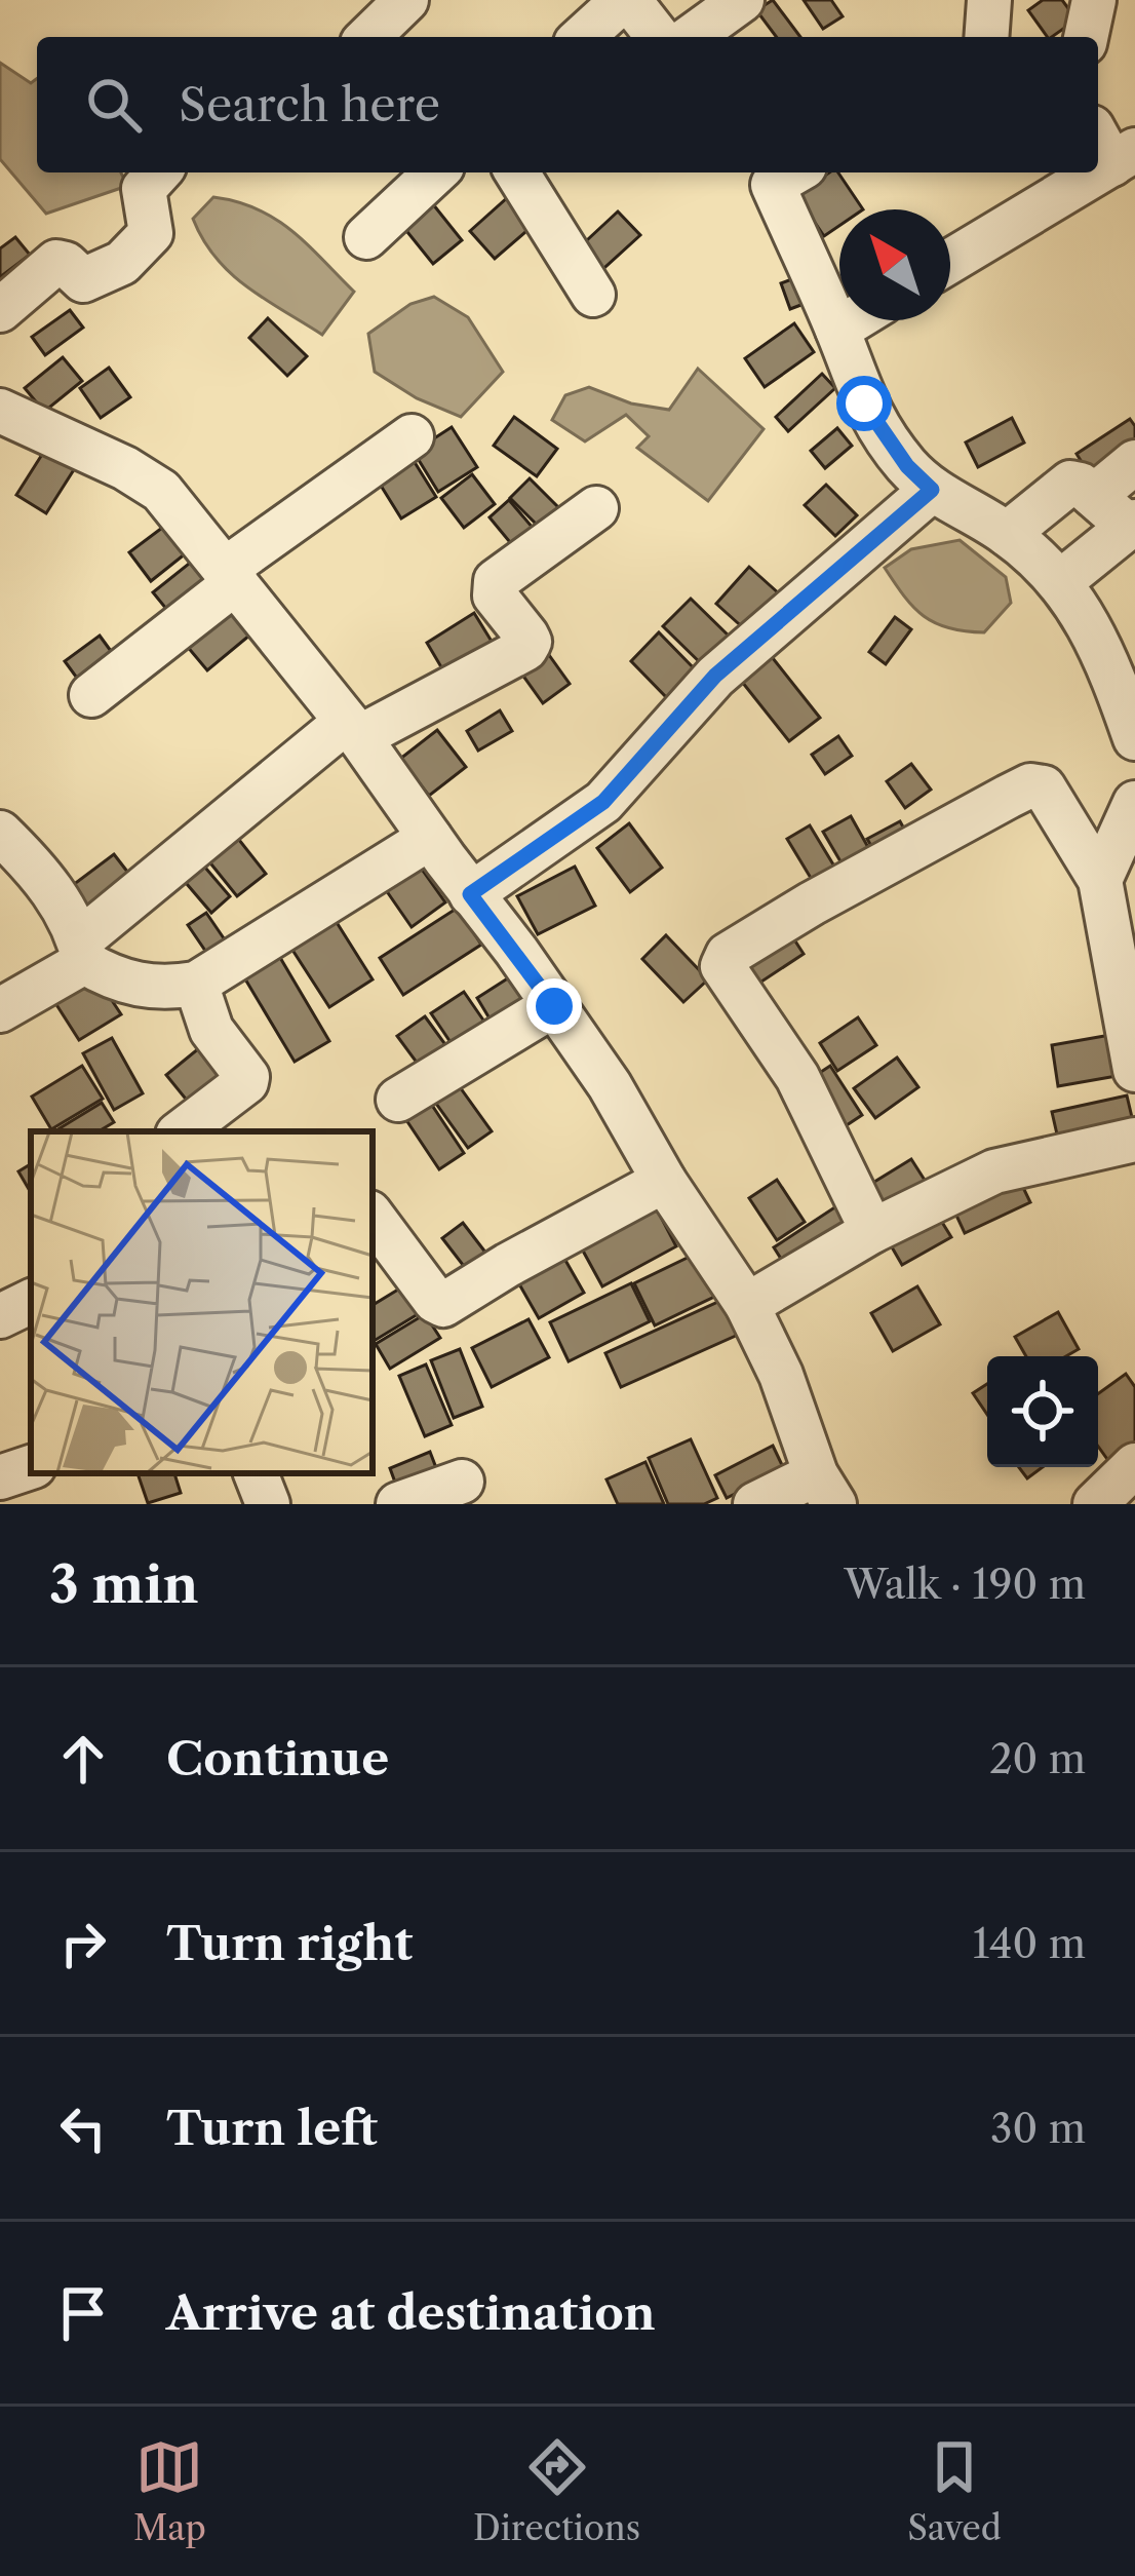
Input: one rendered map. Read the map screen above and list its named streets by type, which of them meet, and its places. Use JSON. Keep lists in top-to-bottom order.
{
  "north": "top left",
  "page": {
    "search": "Search here",
    "heading": ["3 min", "Walk · 190 m"],
    "list": [
      ["Continue", "20 m"],
      ["Turn right", "140 m"],
      ["Turn left", "30 m"],
      "Arrive at destination"
    ],
    "nav": ["Map", "Directions", "Saved"]
  }
}
